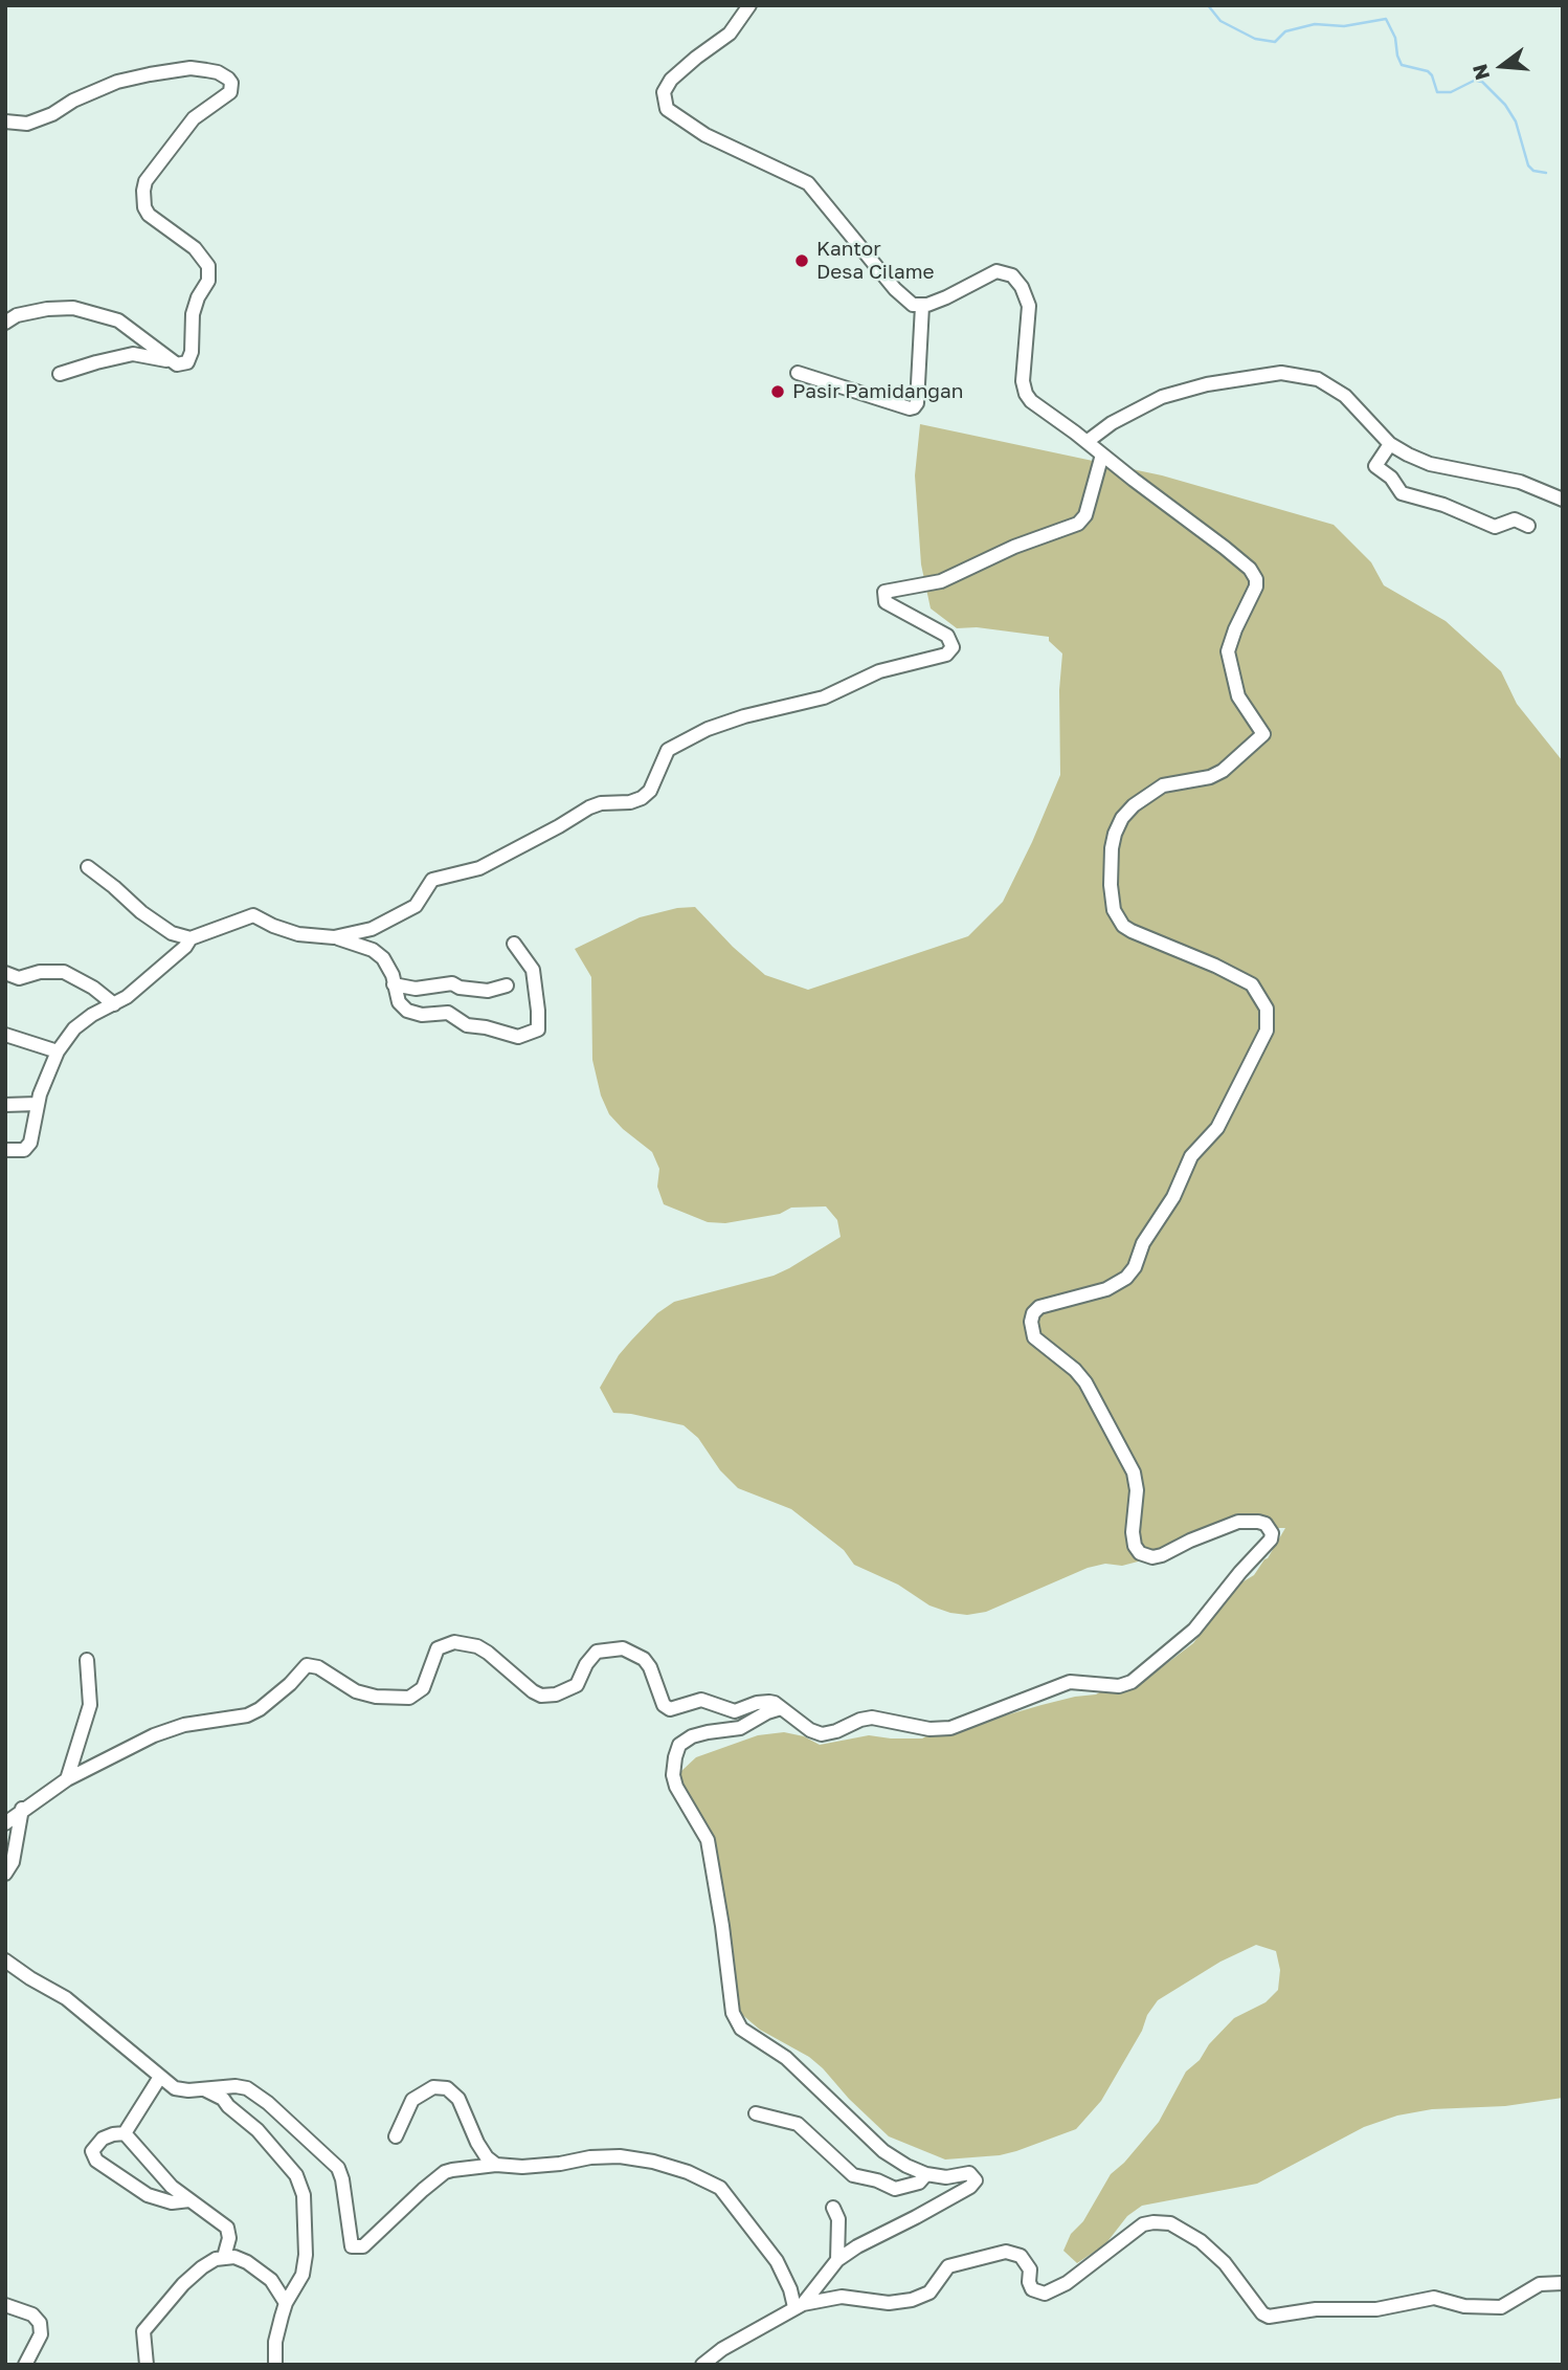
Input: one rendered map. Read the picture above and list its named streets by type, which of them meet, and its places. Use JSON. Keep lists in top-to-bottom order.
{
  "places": ["Kantor Desa Cilame", "Pasir Pamidangan"],
  "north": "left"
}
